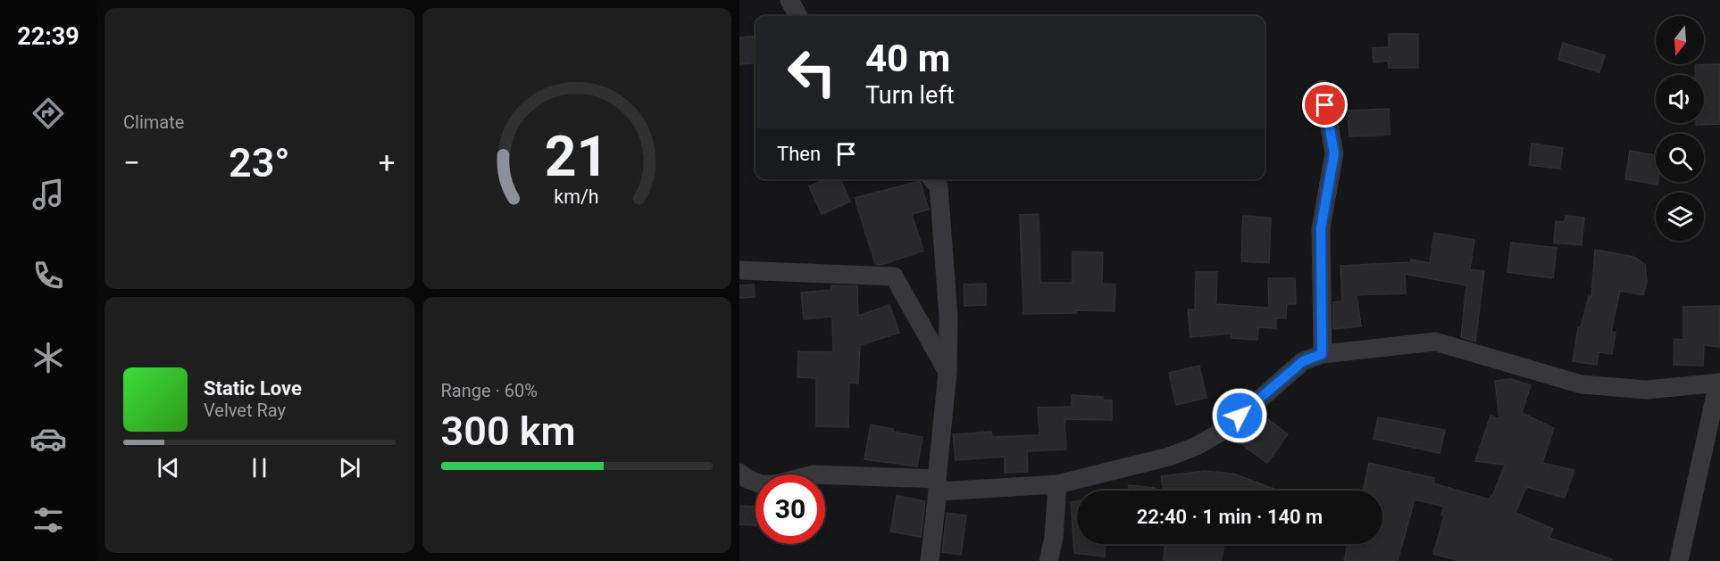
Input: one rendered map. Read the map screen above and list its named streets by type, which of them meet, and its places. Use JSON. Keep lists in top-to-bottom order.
{
  "north": "bottom",
  "page": {
    "tabs": "22:39",
    "tile": [
      "Climate",
      ["Range · 60%", "300 km"]
    ],
    "turn": ["40 m", "Turn left"],
    "then": "Then",
    "heat": ["−", "23°", "+"],
    "song": ["Static Love", "Velvet Ray"],
    "limit": "30",
    "trip": "22:40 · 1 min · 140 m",
    "gauge": ["21", "km/h"]
  }
}
